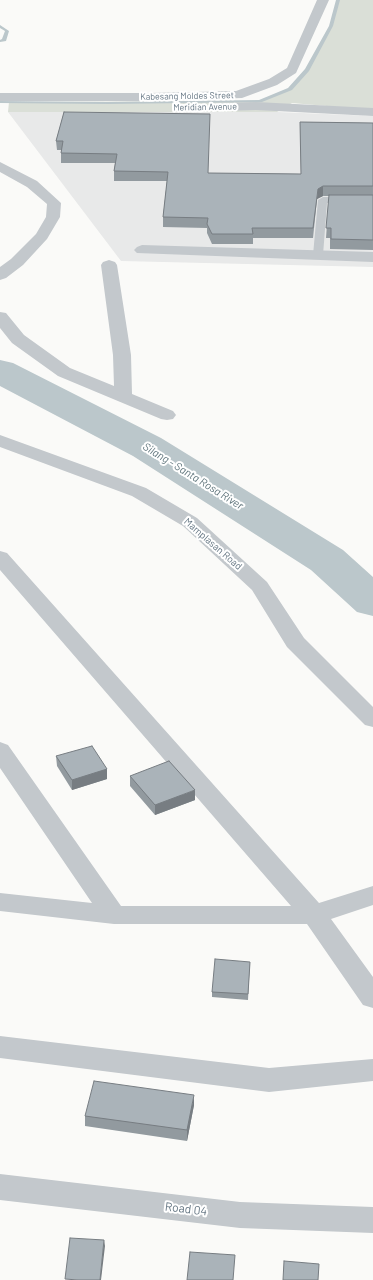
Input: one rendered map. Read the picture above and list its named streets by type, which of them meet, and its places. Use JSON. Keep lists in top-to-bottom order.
{
  "streets": {
    "street": [
      "Kabesang Moldes Street",
      "Meridian Avenue",
      "Mamplasan Road",
      "Road 04"
    ]
  },
  "water": ["Silang - Santa Rosa River"]
}
